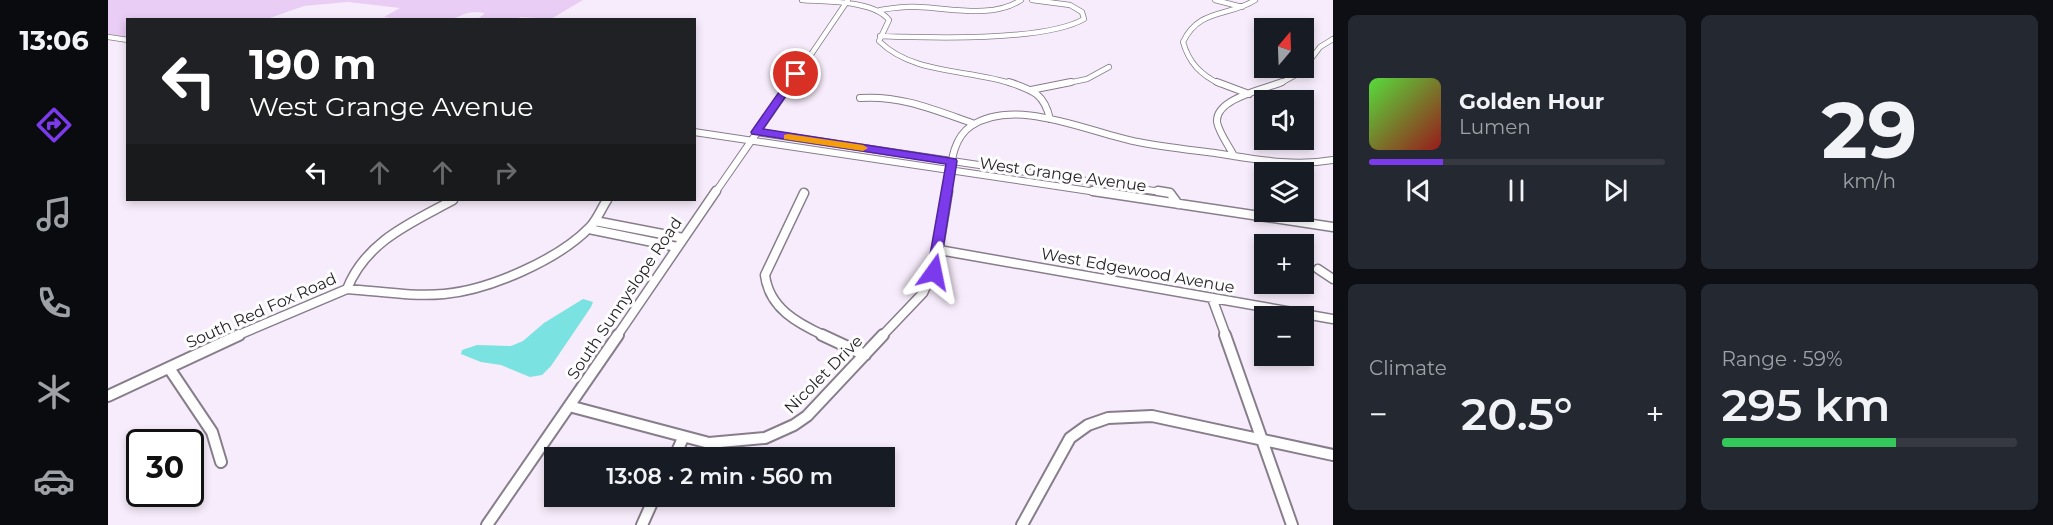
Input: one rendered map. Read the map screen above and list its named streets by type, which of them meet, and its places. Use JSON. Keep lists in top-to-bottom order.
{
  "streets": {
    "street": [
      "West Grange Avenue",
      "West Edgewood Avenue",
      "South Sunnyslope Road",
      "South Red Fox Road",
      "Nicolet Drive"
    ]
  },
  "crossings": [
    ["West Grange Avenue", "South Sunnyslope Road"],
    ["West Grange Avenue", "Nicolet Drive"],
    ["West Edgewood Avenue", "Nicolet Drive"],
    ["South Sunnyslope Road", "Nicolet Drive"]
  ],
  "north": "top",
  "page": {
    "tabs": "13:06",
    "tile": [
      ["29", "km/h"],
      "Climate",
      ["Range · 59%", "295 km"]
    ],
    "map_buttons": ["+", "−"],
    "turn": ["190 m", "West Grange Avenue"],
    "song": ["Golden Hour", "Lumen"],
    "heat": ["−", "20.5°", "+"],
    "limit": "30",
    "trip": "13:08 · 2 min · 560 m"
  }
}
